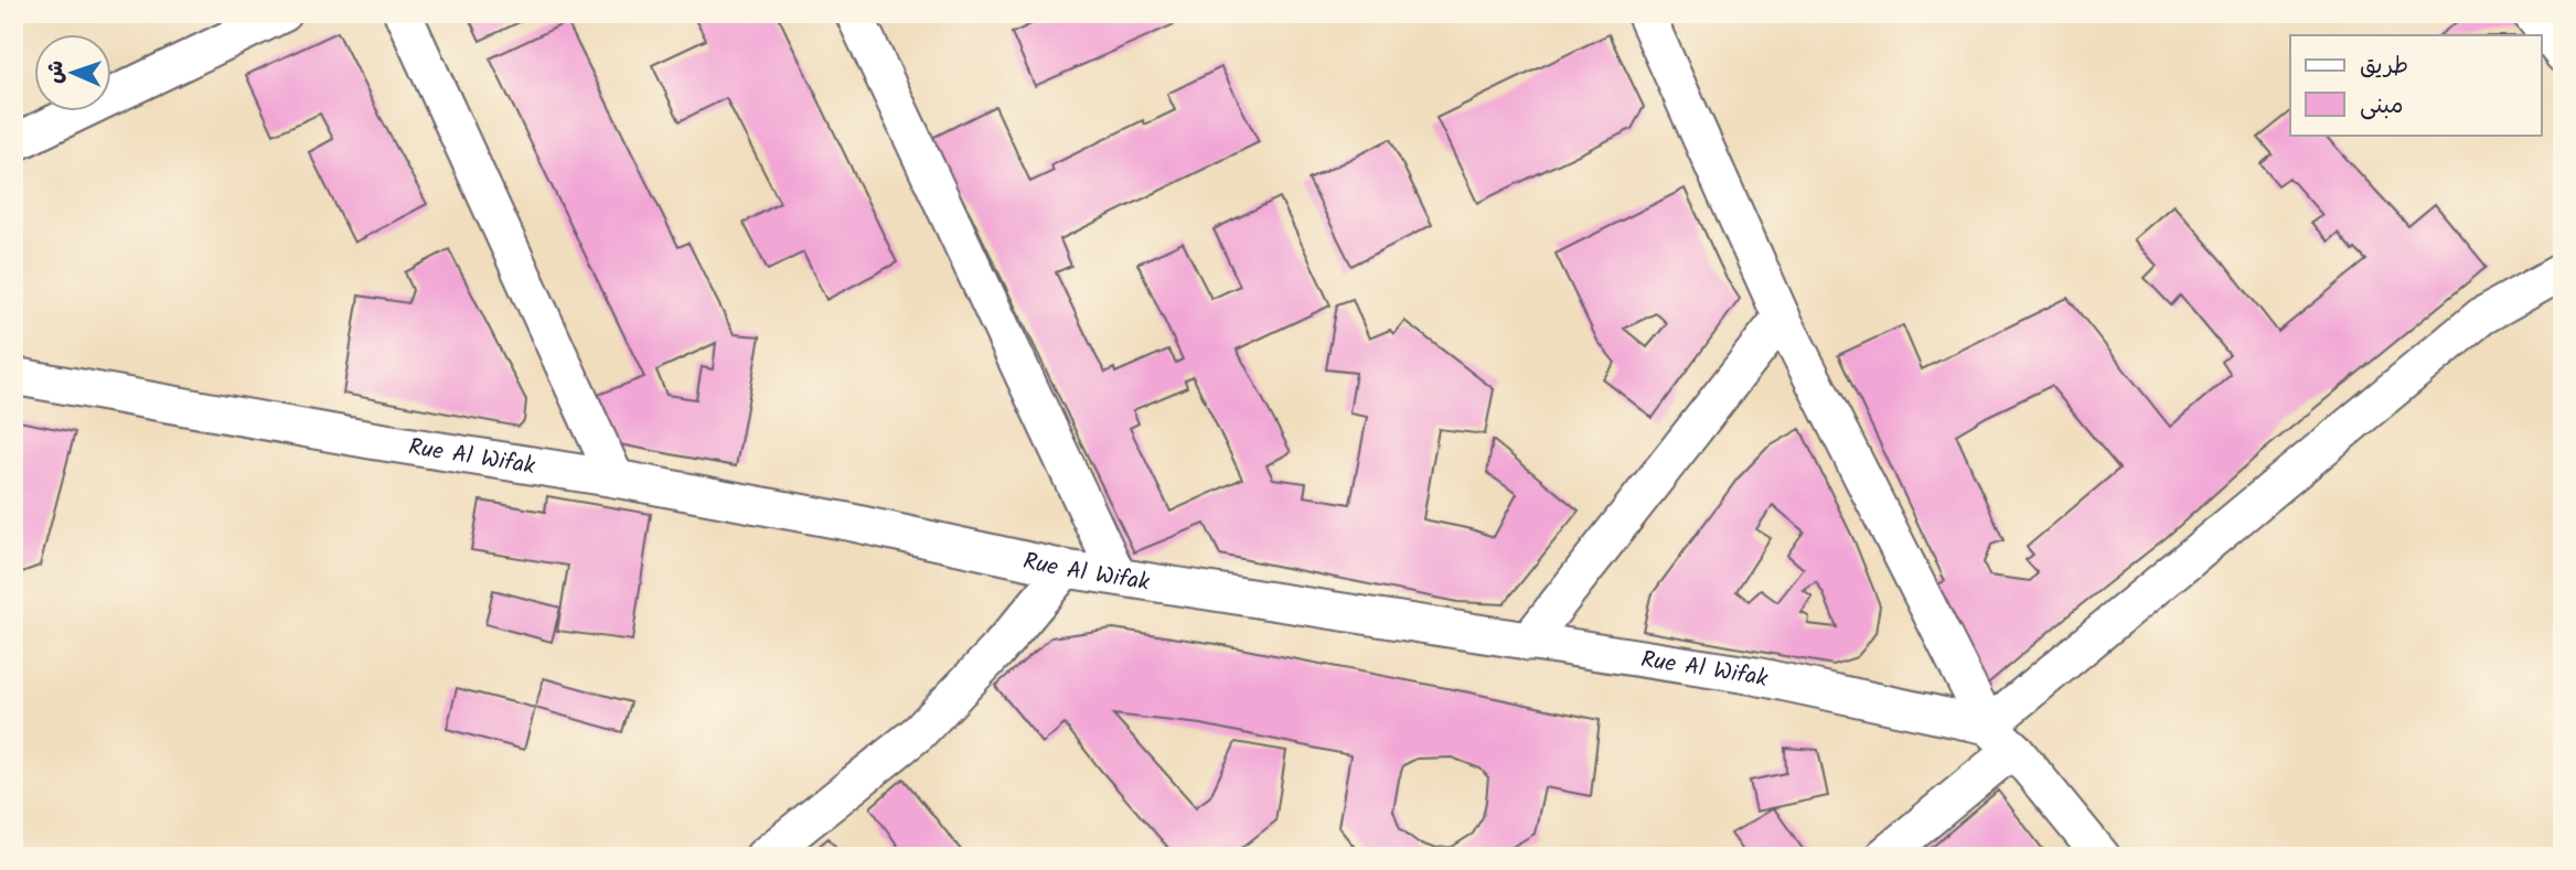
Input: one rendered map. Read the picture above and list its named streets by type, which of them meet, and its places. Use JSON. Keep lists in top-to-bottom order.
{
  "streets": {
    "street": ["Rue Al Wifak"]
  },
  "legend": ["طريق", "مبنى"],
  "north": "left"
}
